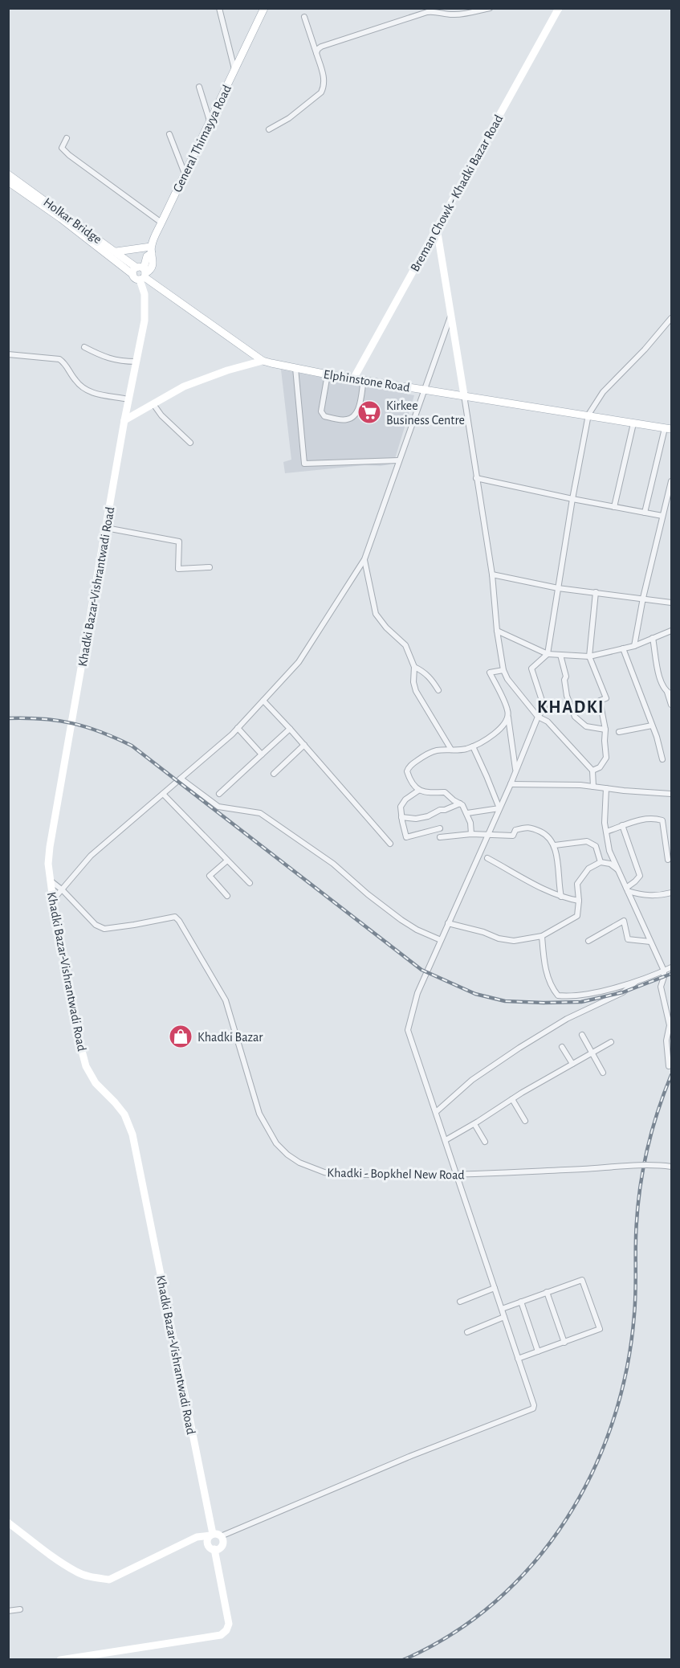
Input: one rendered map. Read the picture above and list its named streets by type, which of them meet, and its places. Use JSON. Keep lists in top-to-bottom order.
{
  "streets": {
    "street": [
      "General Thimayya Road",
      "Breman Chowk - Khadki Bazar Road",
      "Holkar Bridge",
      "Elphinstone Road",
      "Khadki Bazar-Vishrantwadi Road",
      "Khadki - Bopkhel New Road"
    ]
  },
  "crossings": [
    ["General Thimayya Road", "Holkar Bridge"],
    ["General Thimayya Road", "Elphinstone Road"],
    ["General Thimayya Road", "Khadki Bazar-Vishrantwadi Road"],
    ["Breman Chowk - Khadki Bazar Road", "Elphinstone Road"],
    ["Holkar Bridge", "Elphinstone Road"],
    ["Holkar Bridge", "Khadki Bazar-Vishrantwadi Road"],
    ["Elphinstone Road", "Khadki Bazar-Vishrantwadi Road"]
  ],
  "districts": ["KHADKI"],
  "places": {
    "supermarket": ["Kirkee Business Centre"],
    "shop": ["Khadki Bazar"]
  }
}
